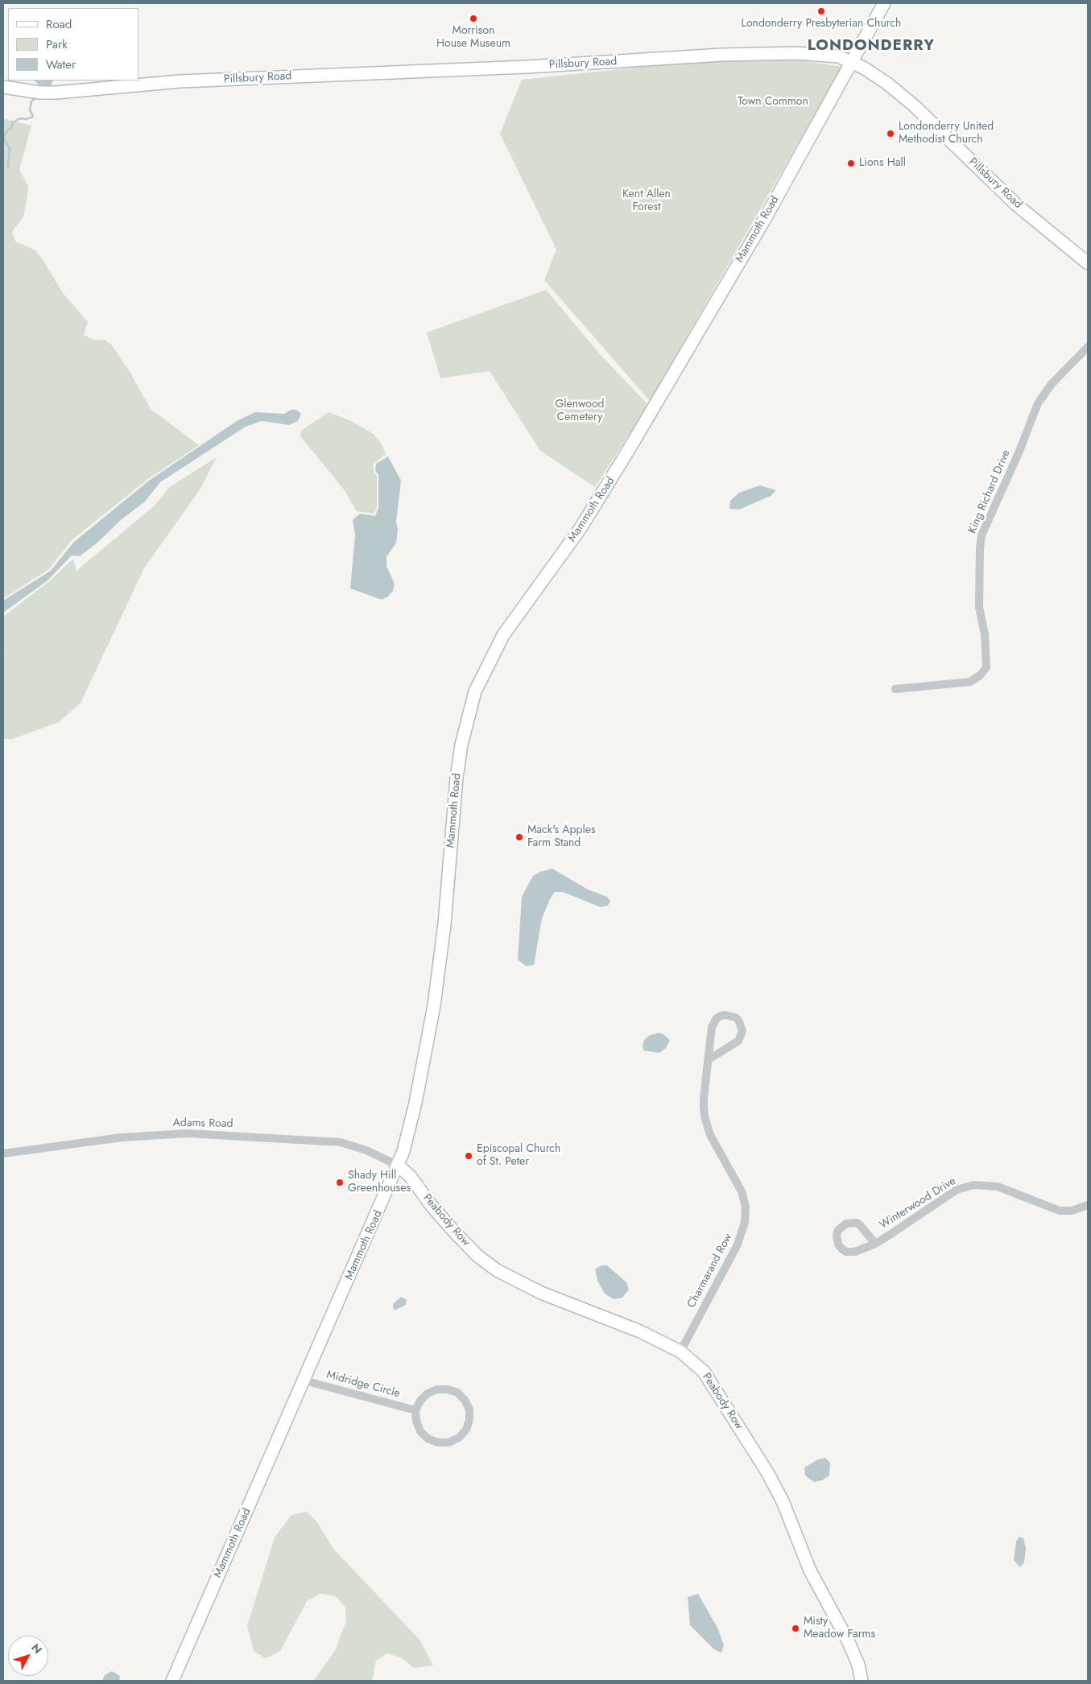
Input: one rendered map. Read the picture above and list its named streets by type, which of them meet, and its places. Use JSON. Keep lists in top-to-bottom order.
{
  "streets": {
    "street": [
      "Pillsbury Road",
      "Mammoth Road",
      "King Richard Drive",
      "Adams Road",
      "Winterwood Drive",
      "Peabody Row",
      "Charmarand Row",
      "Midridge Circle"
    ]
  },
  "crossings": [
    ["Pillsbury Road", "Mammoth Road"],
    ["Mammoth Road", "Adams Road"],
    ["Mammoth Road", "Peabody Row"],
    ["Mammoth Road", "Midridge Circle"],
    ["Adams Road", "Peabody Row"],
    ["Peabody Row", "Charmarand Row"]
  ],
  "districts": ["LONDONDERRY"],
  "parks": ["Town Common", "Kent Allen Forest", "Glenwood Cemetery"],
  "places": [
    "Londonderry Presbyterian Church",
    "Morrison House Museum",
    "Londonderry United Methodist Church",
    "Lions Hall",
    "Mack's Apples Farm Stand",
    "Episcopal Church of St. Peter",
    "Shady Hill Greenhouses",
    "Misty Meadow Farms"
  ],
  "legend": ["Road", "Park", "Water"],
  "north": "top right"
}
